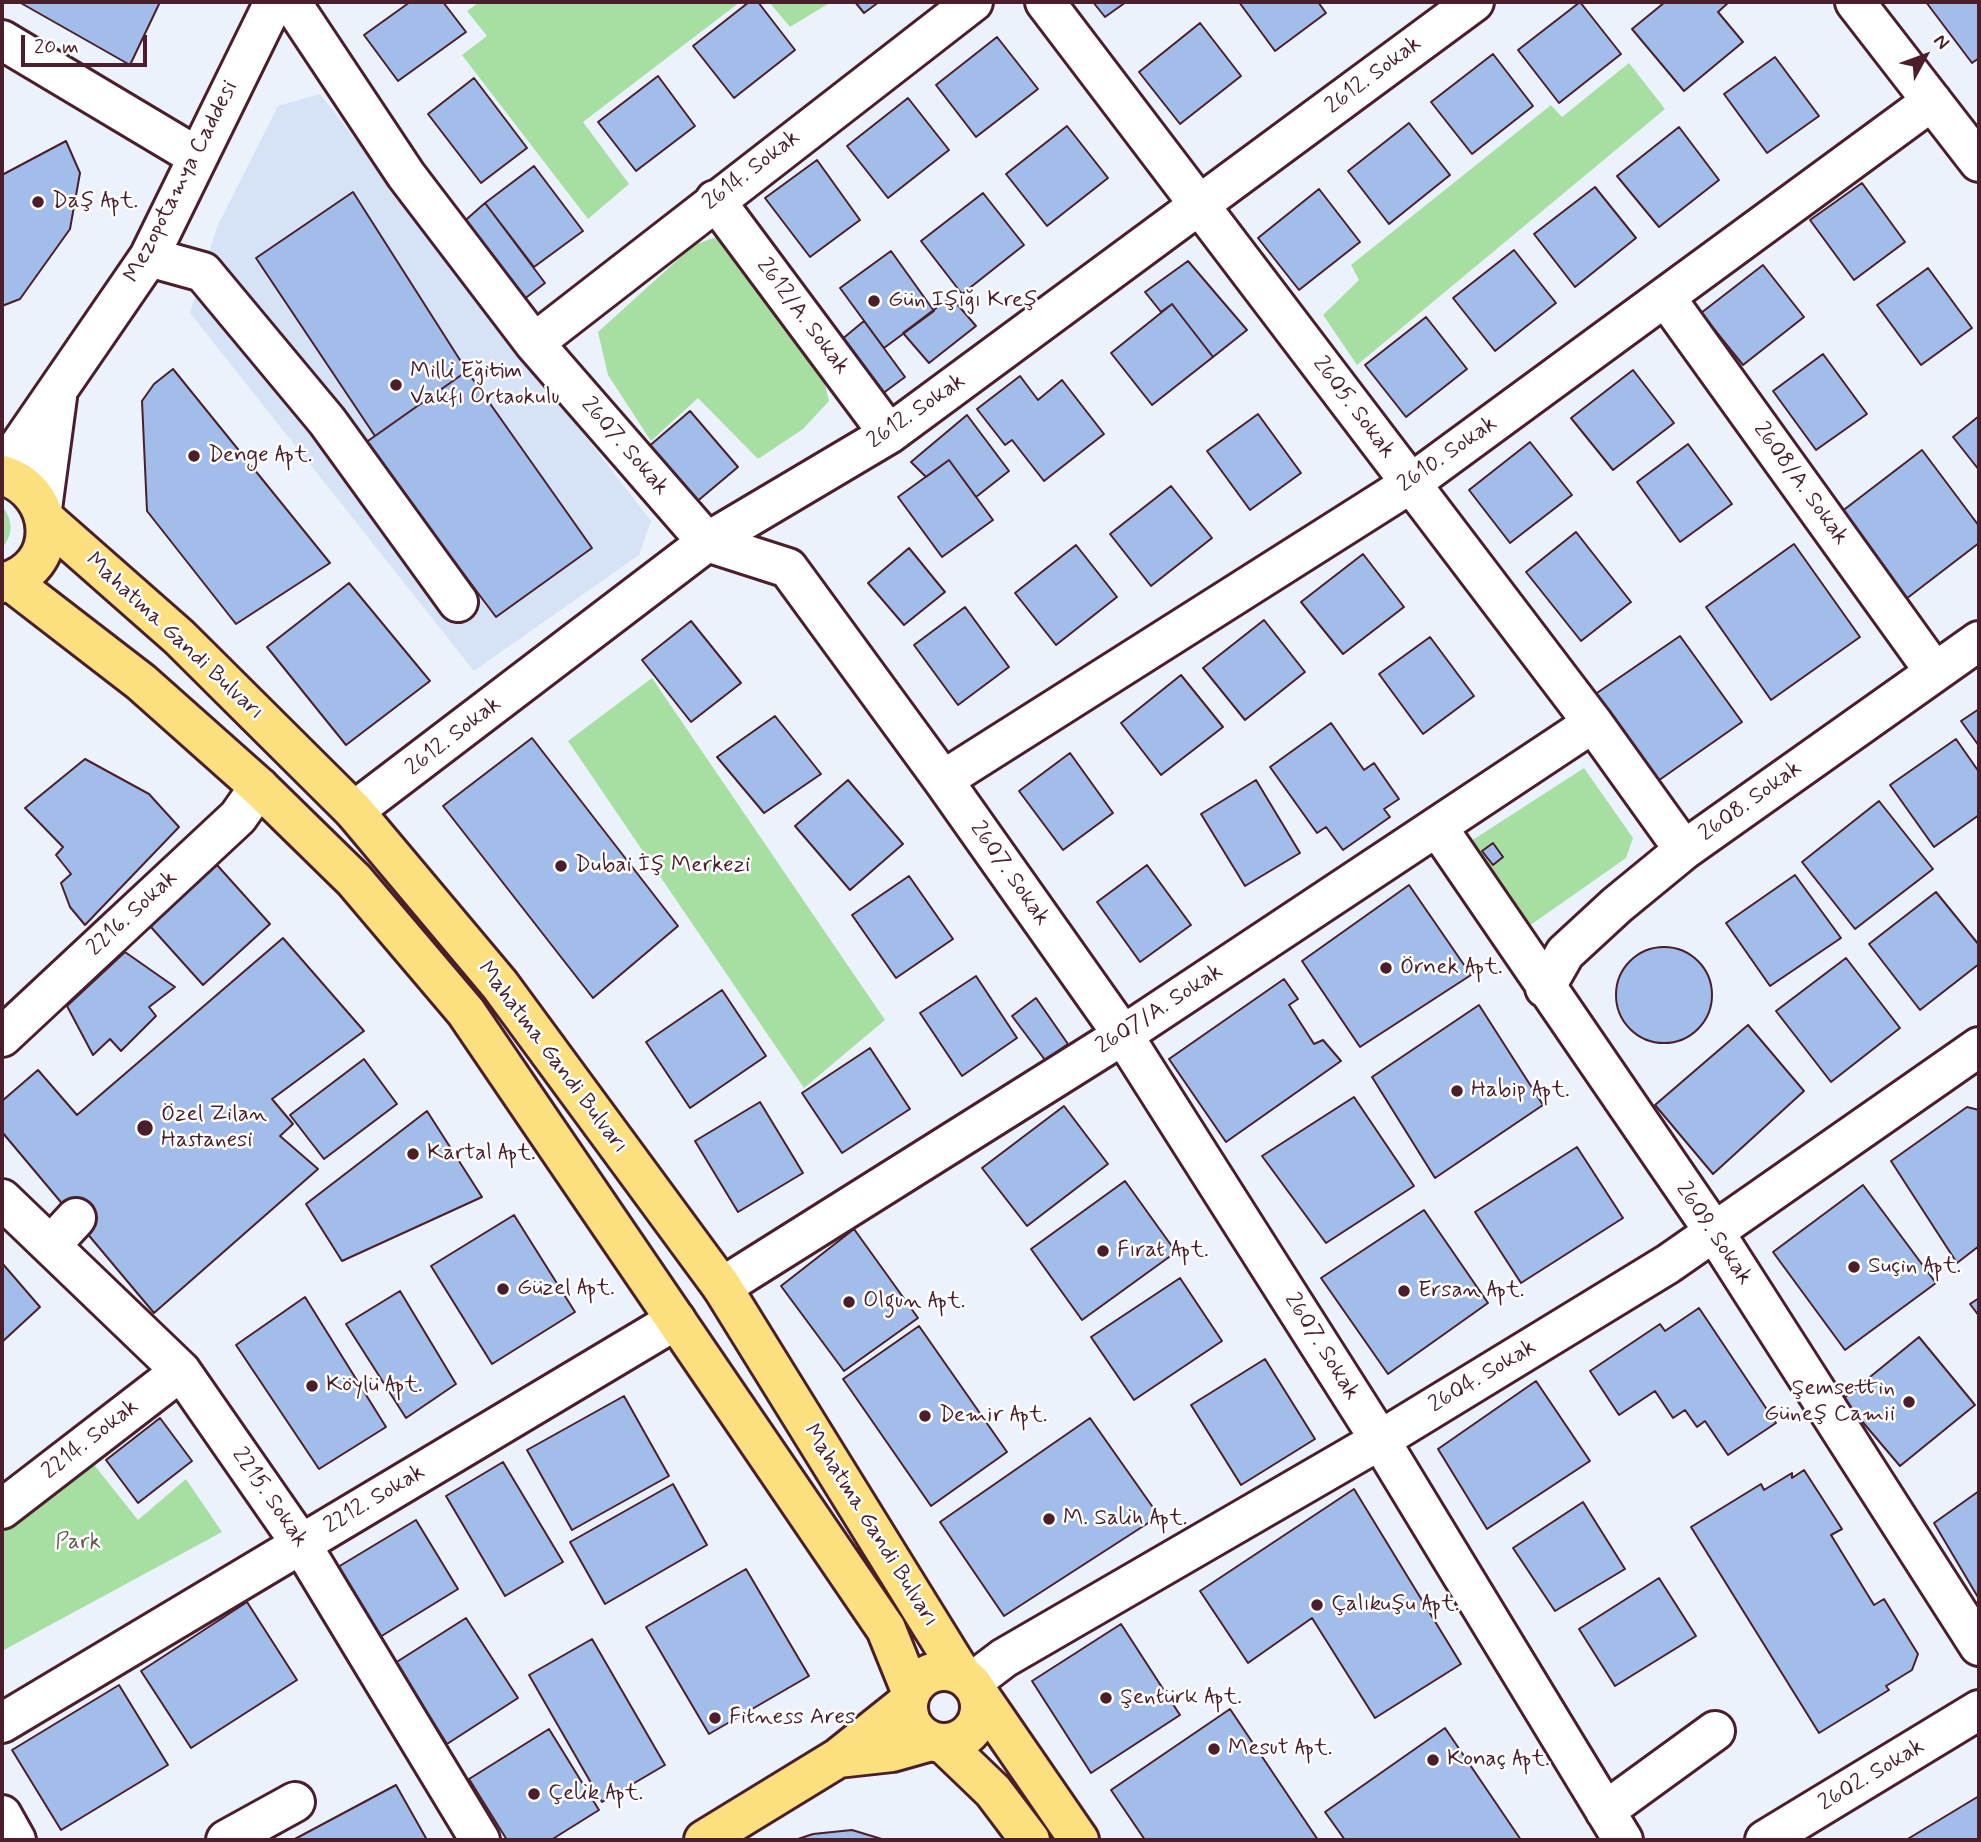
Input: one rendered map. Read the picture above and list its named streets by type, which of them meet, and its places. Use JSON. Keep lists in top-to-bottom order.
{
  "streets": {
    "main road": ["Mahatma Gandi Bulvarı"],
    "street": [
      "2612. Sokak",
      "2614. Sokak",
      "Mezopotamya Caddesi",
      "2612/A. Sokak",
      "2605. Sokak",
      "2607. Sokak",
      "2610. Sokak",
      "2608/A. Sokak",
      "2608. Sokak",
      "2216. Sokak",
      "2607/A. Sokak",
      "2609. Sokak",
      "2604. Sokak",
      "2214. Sokak",
      "2215. Sokak",
      "2212. Sokak",
      "2602. Sokak"
    ]
  },
  "crossings": [
    ["2612. Sokak", "2612/A. Sokak"],
    ["2612. Sokak", "2605. Sokak"],
    ["2612. Sokak", "2607. Sokak"],
    ["2612. Sokak", "Mahatma Gandi Bulvarı"],
    ["2614. Sokak", "2612/A. Sokak"],
    ["2614. Sokak", "2607. Sokak"],
    ["Mezopotamya Caddesi", "Mahatma Gandi Bulvarı"],
    ["2605. Sokak", "2610. Sokak"],
    ["2605. Sokak", "2608. Sokak"],
    ["2605. Sokak", "2607/A. Sokak"],
    ["2607. Sokak", "2610. Sokak"],
    ["2607. Sokak", "2607/A. Sokak"],
    ["2607. Sokak", "2604. Sokak"],
    ["2610. Sokak", "2608/A. Sokak"],
    ["2608/A. Sokak", "2608. Sokak"],
    ["Mahatma Gandi Bulvarı", "2216. Sokak"],
    ["Mahatma Gandi Bulvarı", "2607/A. Sokak"],
    ["Mahatma Gandi Bulvarı", "2604. Sokak"],
    ["Mahatma Gandi Bulvarı", "2212. Sokak"],
    ["2608. Sokak", "2609. Sokak"],
    ["2607/A. Sokak", "2609. Sokak"],
    ["2609. Sokak", "2604. Sokak"],
    ["2214. Sokak", "2215. Sokak"],
    ["2215. Sokak", "2212. Sokak"]
  ],
  "parks": ["Park"],
  "places": [
    "Daş Apt.",
    "Gün Işığı Kreş",
    "Milli Eğitim Vakfı Ortaokulu",
    "Denge Apt.",
    "Dubai İş Merkezi",
    "Örnek Apt.",
    "Habip Apt.",
    "Özel Zilan Hastanesi",
    "Kartal Apt.",
    "Fırat Apt.",
    "Suçin Apt.",
    "Güzel Apt.",
    "Ersan Apt.",
    "Olgun Apt.",
    "Köylü Apt.",
    "Şemsettin Güneş Camii",
    "Demir Apt.",
    "M. Salih Apt.",
    "Çalıkuşu Apt.",
    "Şentürk Apt.",
    "Fitness Ares",
    "Mesut Apt.",
    "Konaç Apt.",
    "Çelik Apt."
  ],
  "scale_bar": "20 m",
  "north": "top right"
}
